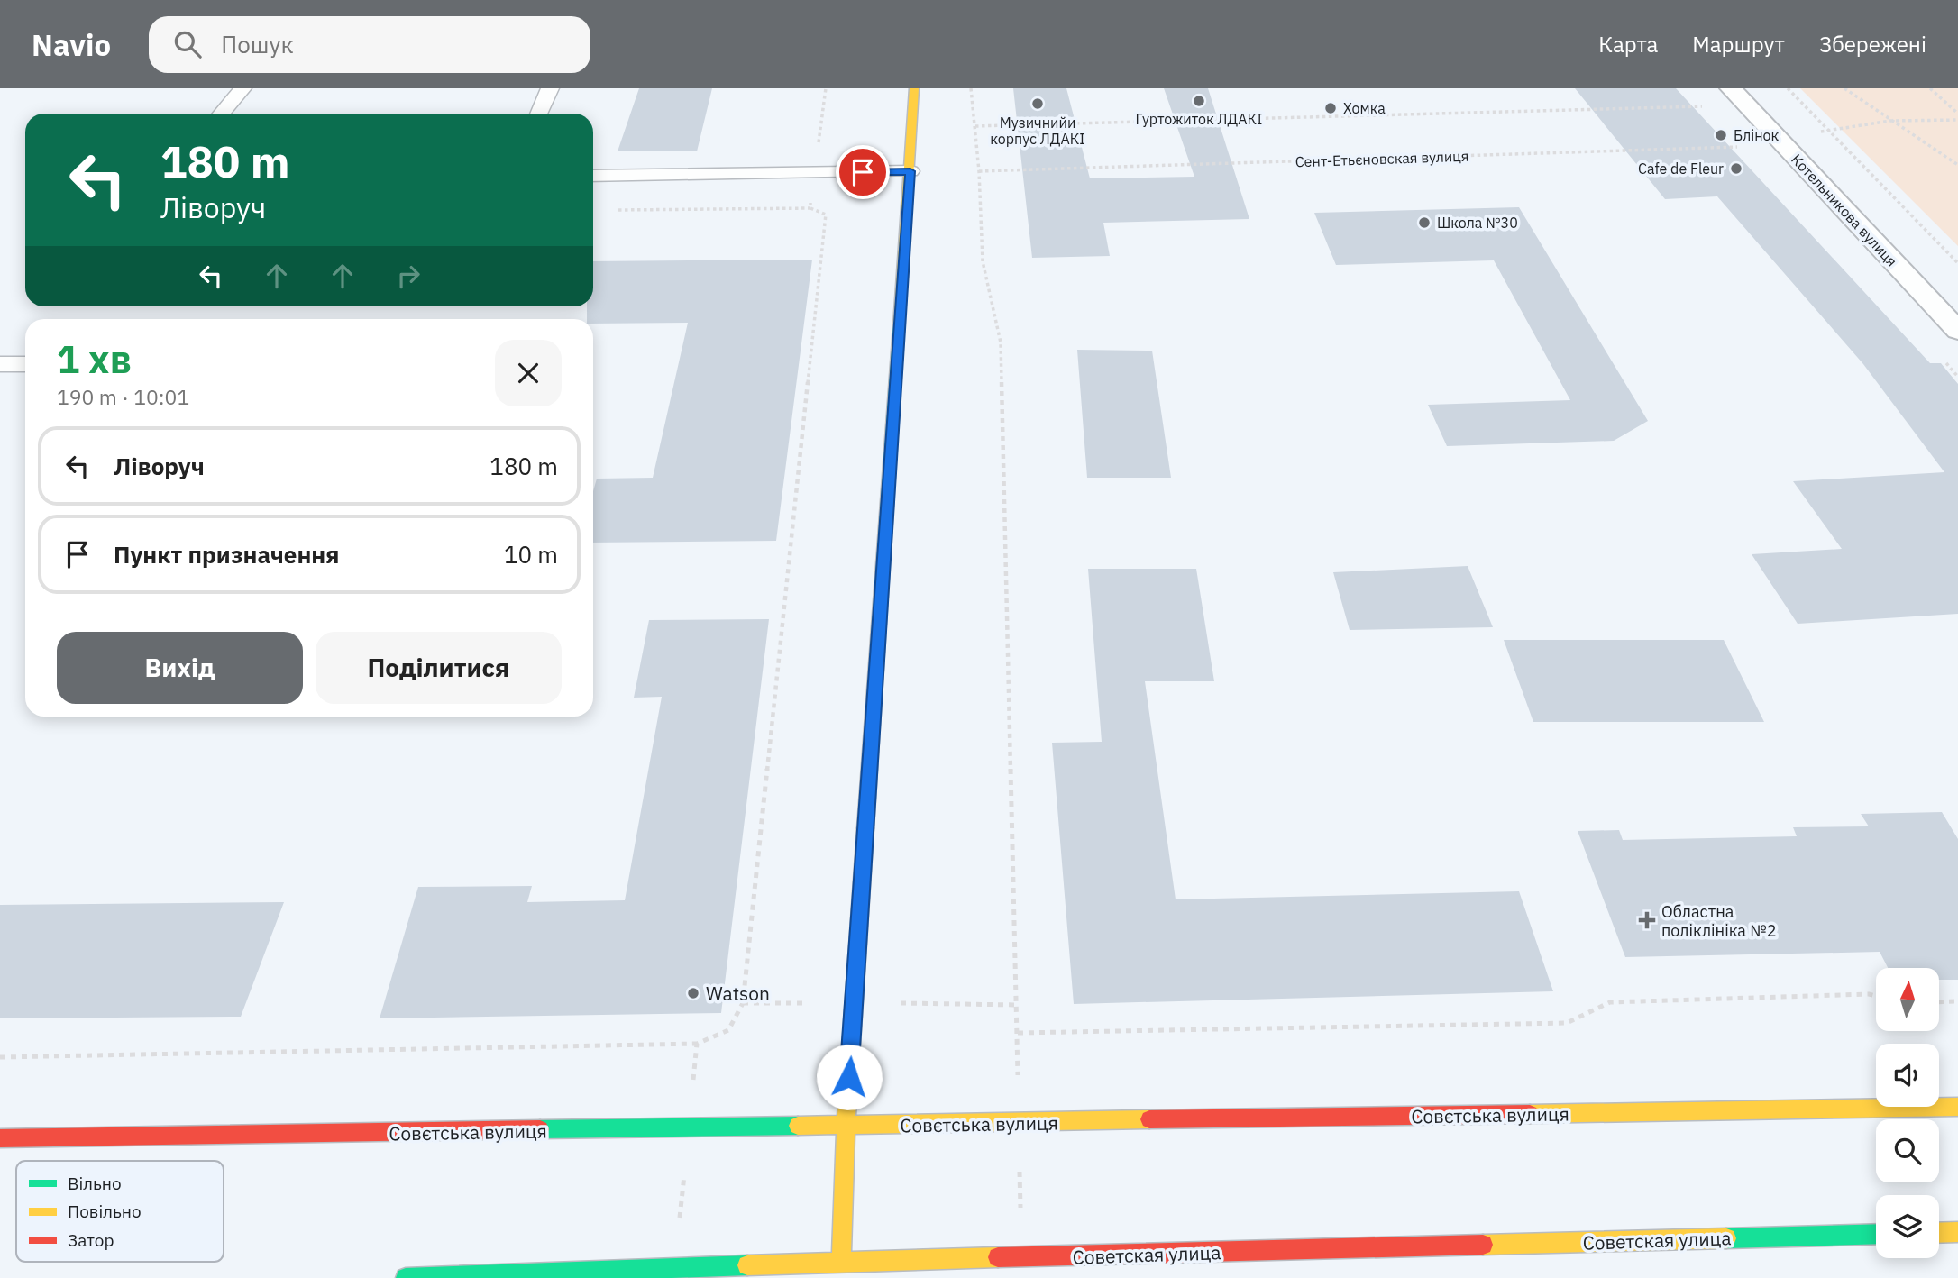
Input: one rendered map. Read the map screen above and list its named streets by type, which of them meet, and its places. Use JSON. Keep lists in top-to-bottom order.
{
  "streets": {
    "main road": ["Совєтська вулиця", "Советская улица"],
    "street": ["Котельникова вулиця"],
    "path": ["Сент-Етьєновская вулиця"]
  },
  "crossings": [
    ["Сент-Етьєновская вулиця", "Котельникова вулиця"]
  ],
  "places": {
    "other": [
      "Гуртожиток ЛДАКІ",
      "Музичнийи корпус ЛДАКІ",
      "Хомка",
      "Блінок",
      "Cafe de Fleur",
      "Школа №30",
      "Watson"
    ],
    "health": ["Областна поліклініка №2"]
  },
  "legend": ["Вільно", "Повільно", "Затор"],
  "north": "top",
  "page": {
    "header": "Navio",
    "search": "Пошук",
    "nav": ["Карта", "Маршрут", "Збережені"],
    "turn": ["180 m", "Ліворуч"],
    "heading": ["1 хв", "190 m · 10:01"],
    "list": [
      {
        "name": "Ліворуч",
        "value": "180 m"
      },
      {
        "name": "Пункт призначення",
        "value": "10 m"
      }
    ],
    "buttons": ["Вихід", "Поділитися"]
  }
}
